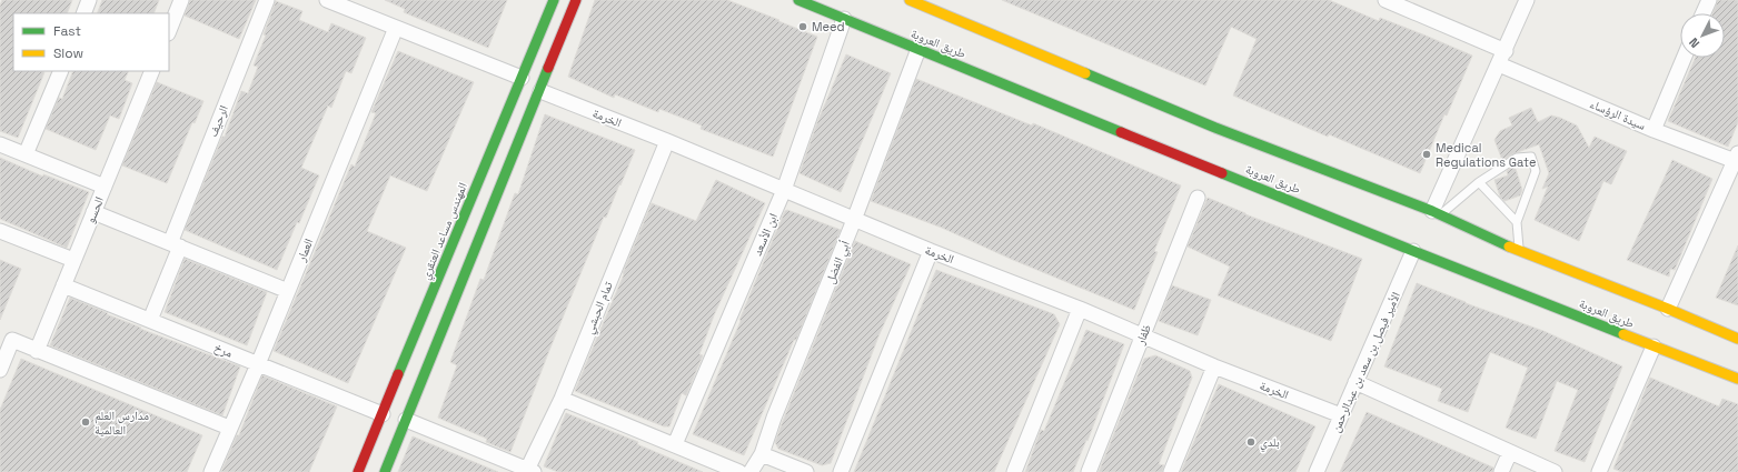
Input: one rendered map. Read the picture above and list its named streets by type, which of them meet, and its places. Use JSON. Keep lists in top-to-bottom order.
{
  "streets": {
    "main road": ["طريق العروبة", "المهندس مساعد العنقري"],
    "street": [
      "سيدة الرؤساء",
      "الخرمة",
      "الرحيف",
      "الحسو",
      "ابن الأسعد",
      "العمار",
      "أبي الفضل",
      "تمام الحبشي",
      "ظفار",
      "مرخ",
      "الأمير فيصل بن سعد بن عبدالرحمن"
    ]
  },
  "crossings": [
    ["طريق العروبة", "ابن الأسعد"],
    ["طريق العروبة", "أبي الفضل"],
    ["طريق العروبة", "الأمير فيصل بن سعد بن عبدالرحمن"],
    ["الخرمة", "ابن الأسعد"],
    ["الخرمة", "أبي الفضل"],
    ["الخرمة", "تمام الحبشي"],
    ["الخرمة", "ظفار"],
    ["الخرمة", "الأمير فيصل بن سعد بن عبدالرحمن"],
    ["الرحيف", "مرخ"],
    ["الحسو", "مرخ"],
    ["المهندس مساعد العنقري", "مرخ"],
    ["العمار", "مرخ"]
  ],
  "places": [
    "Meed",
    "Medical Regulations Gate",
    "مدارس العلم العالمية",
    "بلدي"
  ],
  "legend": ["Fast", "Slow"],
  "north": "bottom left"
}
